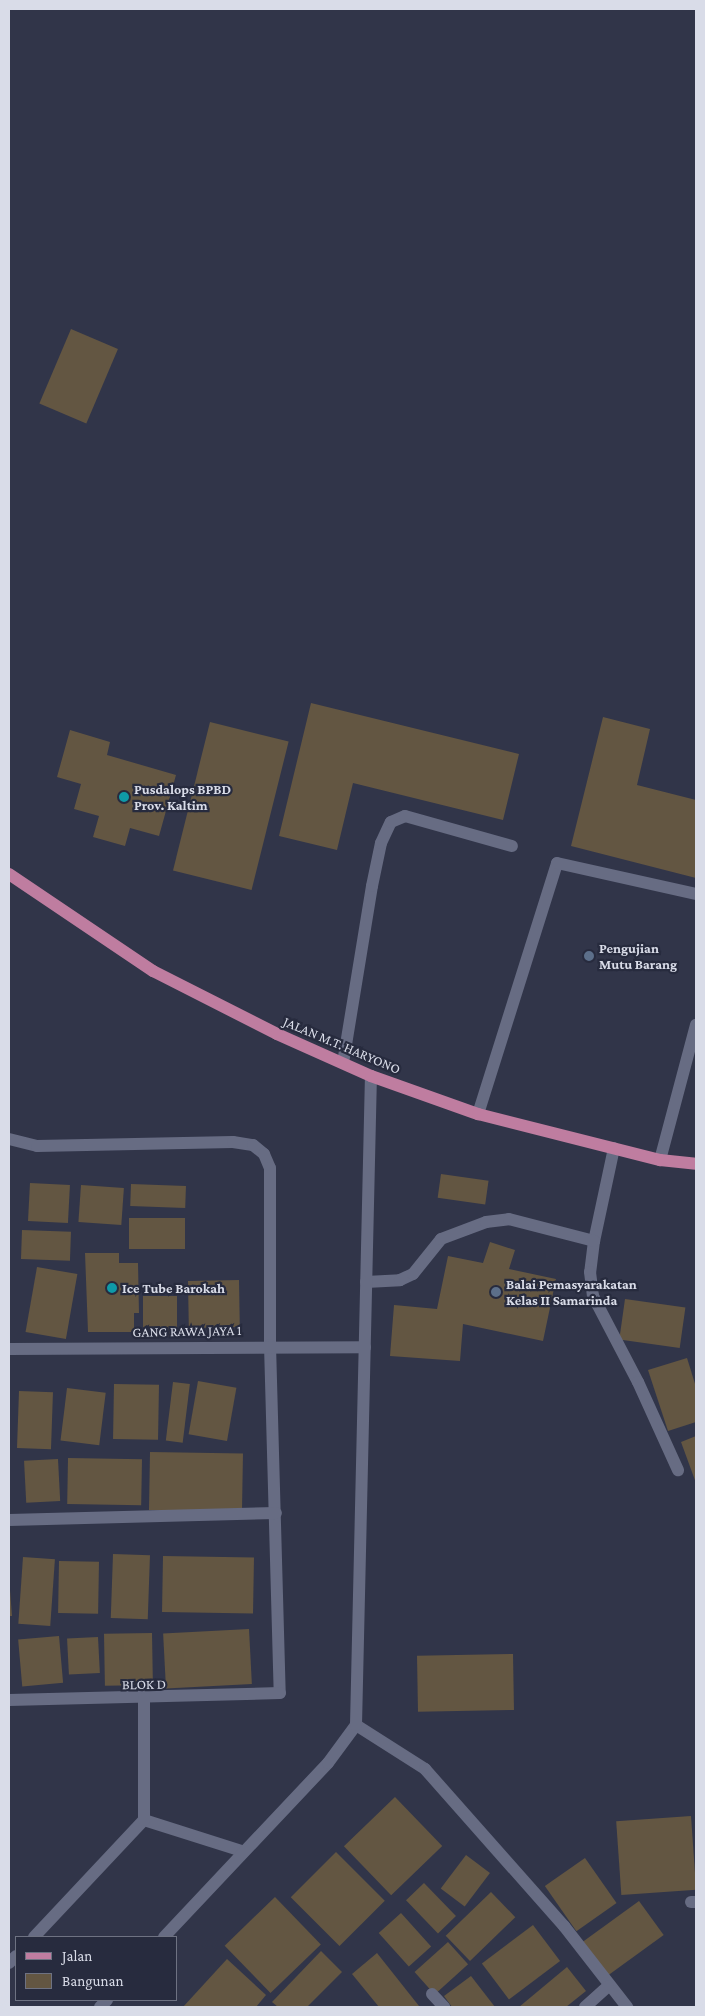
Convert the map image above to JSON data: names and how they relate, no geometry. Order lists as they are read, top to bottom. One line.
{"streets":{"main road":["JALAN M.T. HARYONO"],"street":["GANG RAWA JAYA 1","BLOK D"]},"places":["Pusdalops BPBD Prov. Kaltim","Pengujian Mutu Barang","Ice Tube Barokah","Balai Pemasyarakatan Kelas II Samarinda"],"legend":["Jalan","Bangunan"]}
